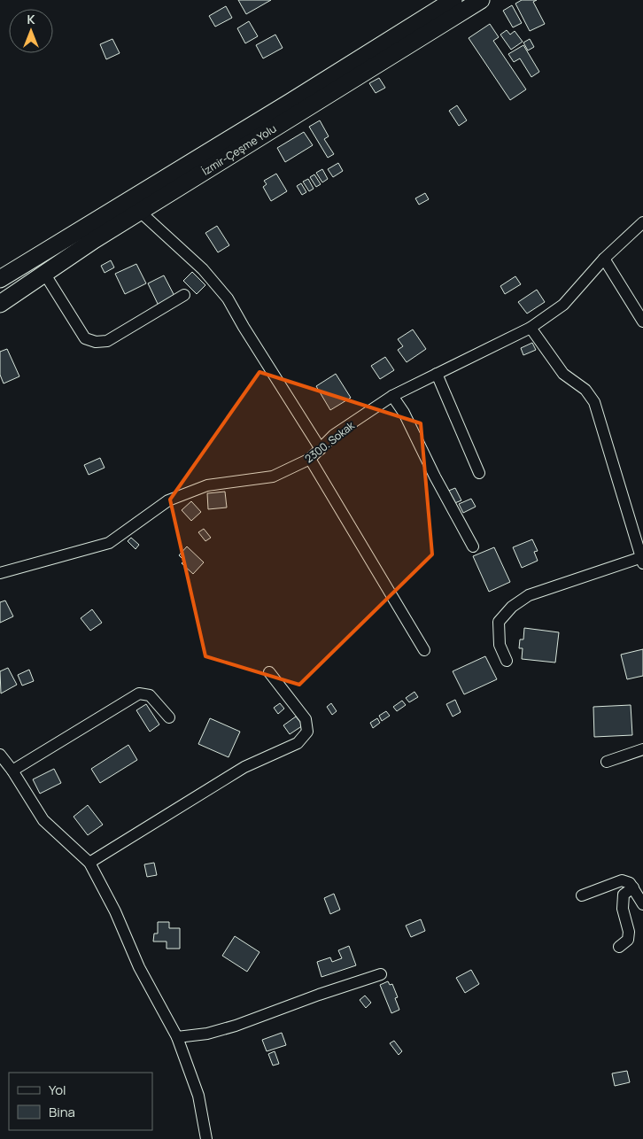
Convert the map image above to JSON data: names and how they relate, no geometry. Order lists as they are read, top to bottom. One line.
{"streets":{"highway":["İzmir-Çeşme Yolu"],"street":["2300. Sokak"]},"legend":["Yol","Bina"],"north":"top"}
